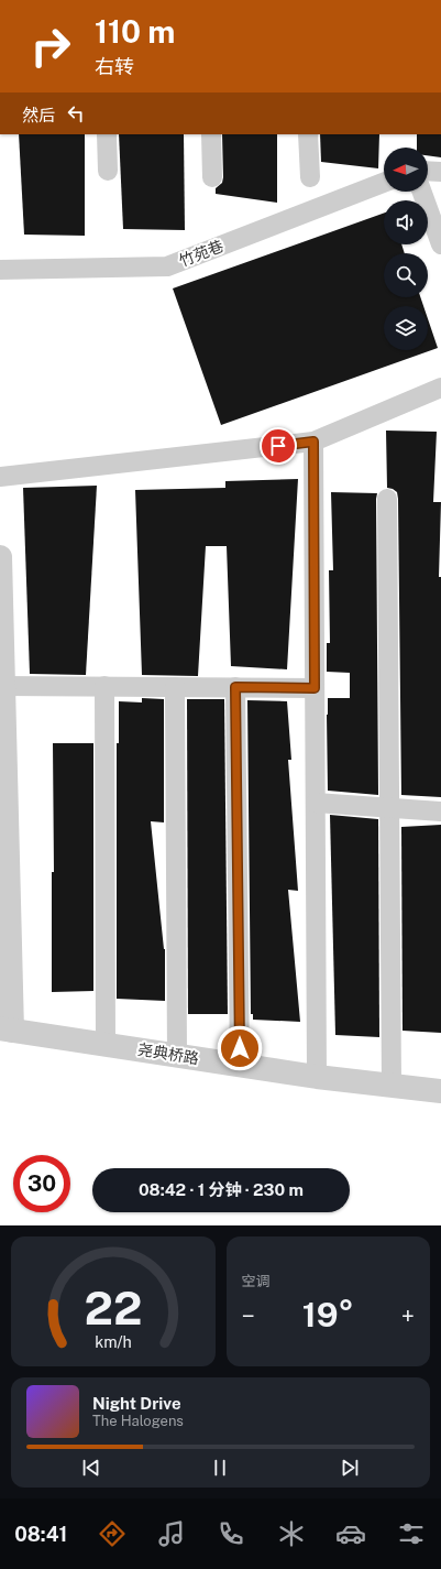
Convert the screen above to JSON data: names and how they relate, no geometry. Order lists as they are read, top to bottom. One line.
{"streets":{"street":["竹苑巷","尧典桥路"]},"north":"left","page":{"turn":["110 m","右转"],"then":"然后","limit":"30","trip":"08:42 · 1 分钟 · 230 m","tile":"空调","heat":["−","19°","+"],"song":["Night Drive","The Halogens"],"tabs":"08:41","gauge":["22","km/h"]}}
